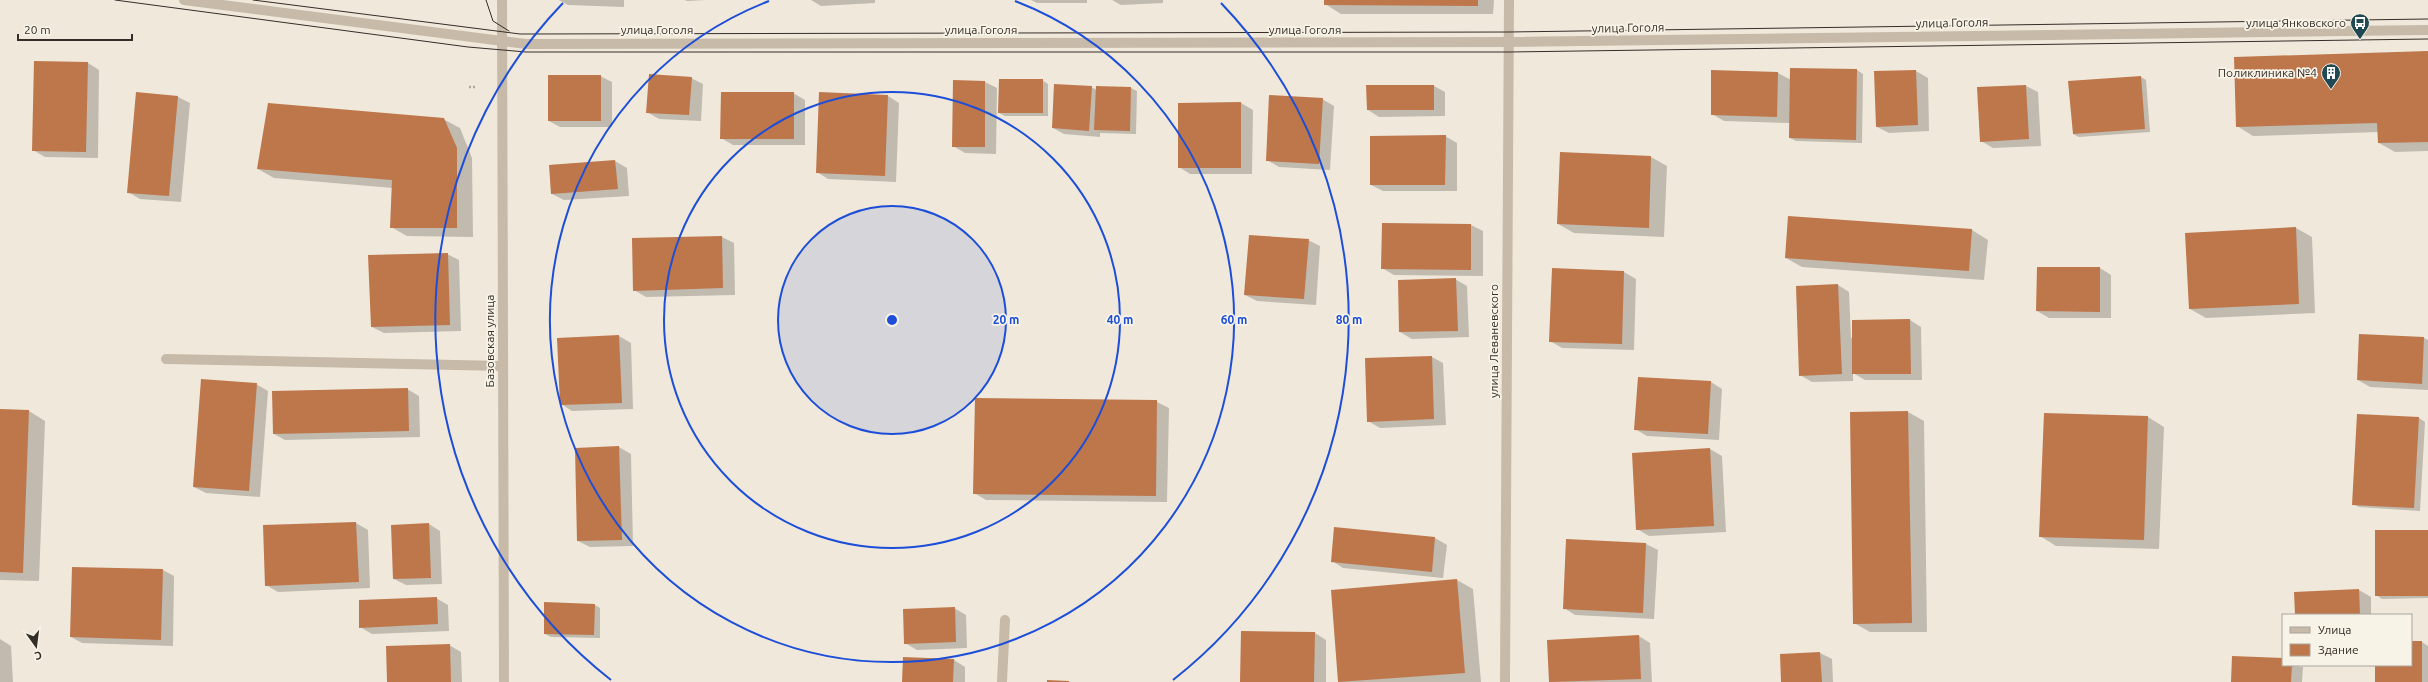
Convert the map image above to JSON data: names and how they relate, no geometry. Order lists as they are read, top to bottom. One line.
{"streets":{"street":["улица Гоголя","Базовская улица","улица Леваневского"]},"crossings":[["улица Гоголя","Базовская улица"],["улица Гоголя","улица Леваневского"]],"places":{"bus stop":["улица Янковского"],"building":["Поликлиника №4"]},"legend":["Улица","Здание"],"scale_bar":"20 m","north":"bottom","rings":["20 m","40 m","60 m","80 m"]}
